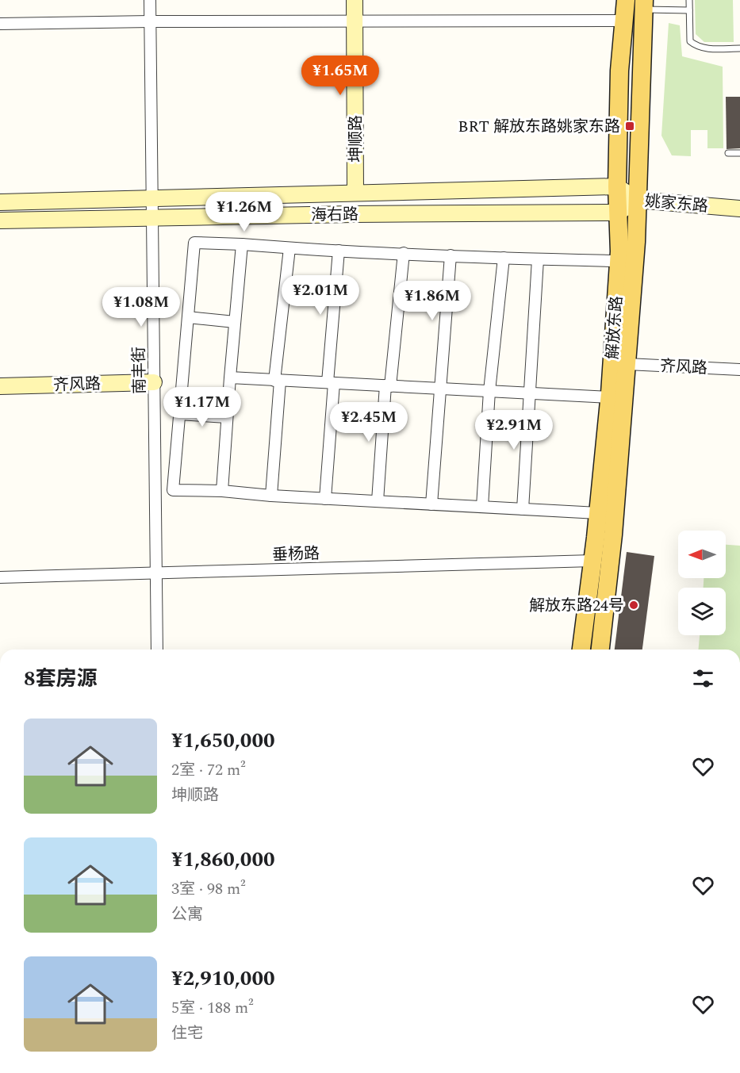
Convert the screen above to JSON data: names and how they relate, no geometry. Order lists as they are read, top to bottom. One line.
{"streets":{"main road":["坤顺路","姚家东路","海右路","解放东路","齐风路"],"street":["南丰街","垂杨路"]},"crossings":[["坤顺路","海右路"],["姚家东路","海右路"],["姚家东路","解放东路"],["海右路","解放东路"],["海右路","南丰街"],["解放东路","齐风路"],["解放东路","垂杨路"],["齐风路","南丰街"],["南丰街","垂杨路"]],"places":{"transit":["BRT 解放东路姚家东路"],"other":["解放东路24号"]},"north":"left","page":{"price":["¥1.65M","¥1.26M","¥2.01M","¥1.86M","¥1.08M","¥1.17M","¥2.45M","¥2.91M"],"heading":"8套房源","list":[{"name":"¥1,650,000","note":"2室 · 72 m² · 坤顺路"},{"name":"¥1,860,000","note":"3室 · 98 m² · 公寓"},{"name":"¥2,910,000","note":"5室 · 188 m² · 住宅"}]}}
